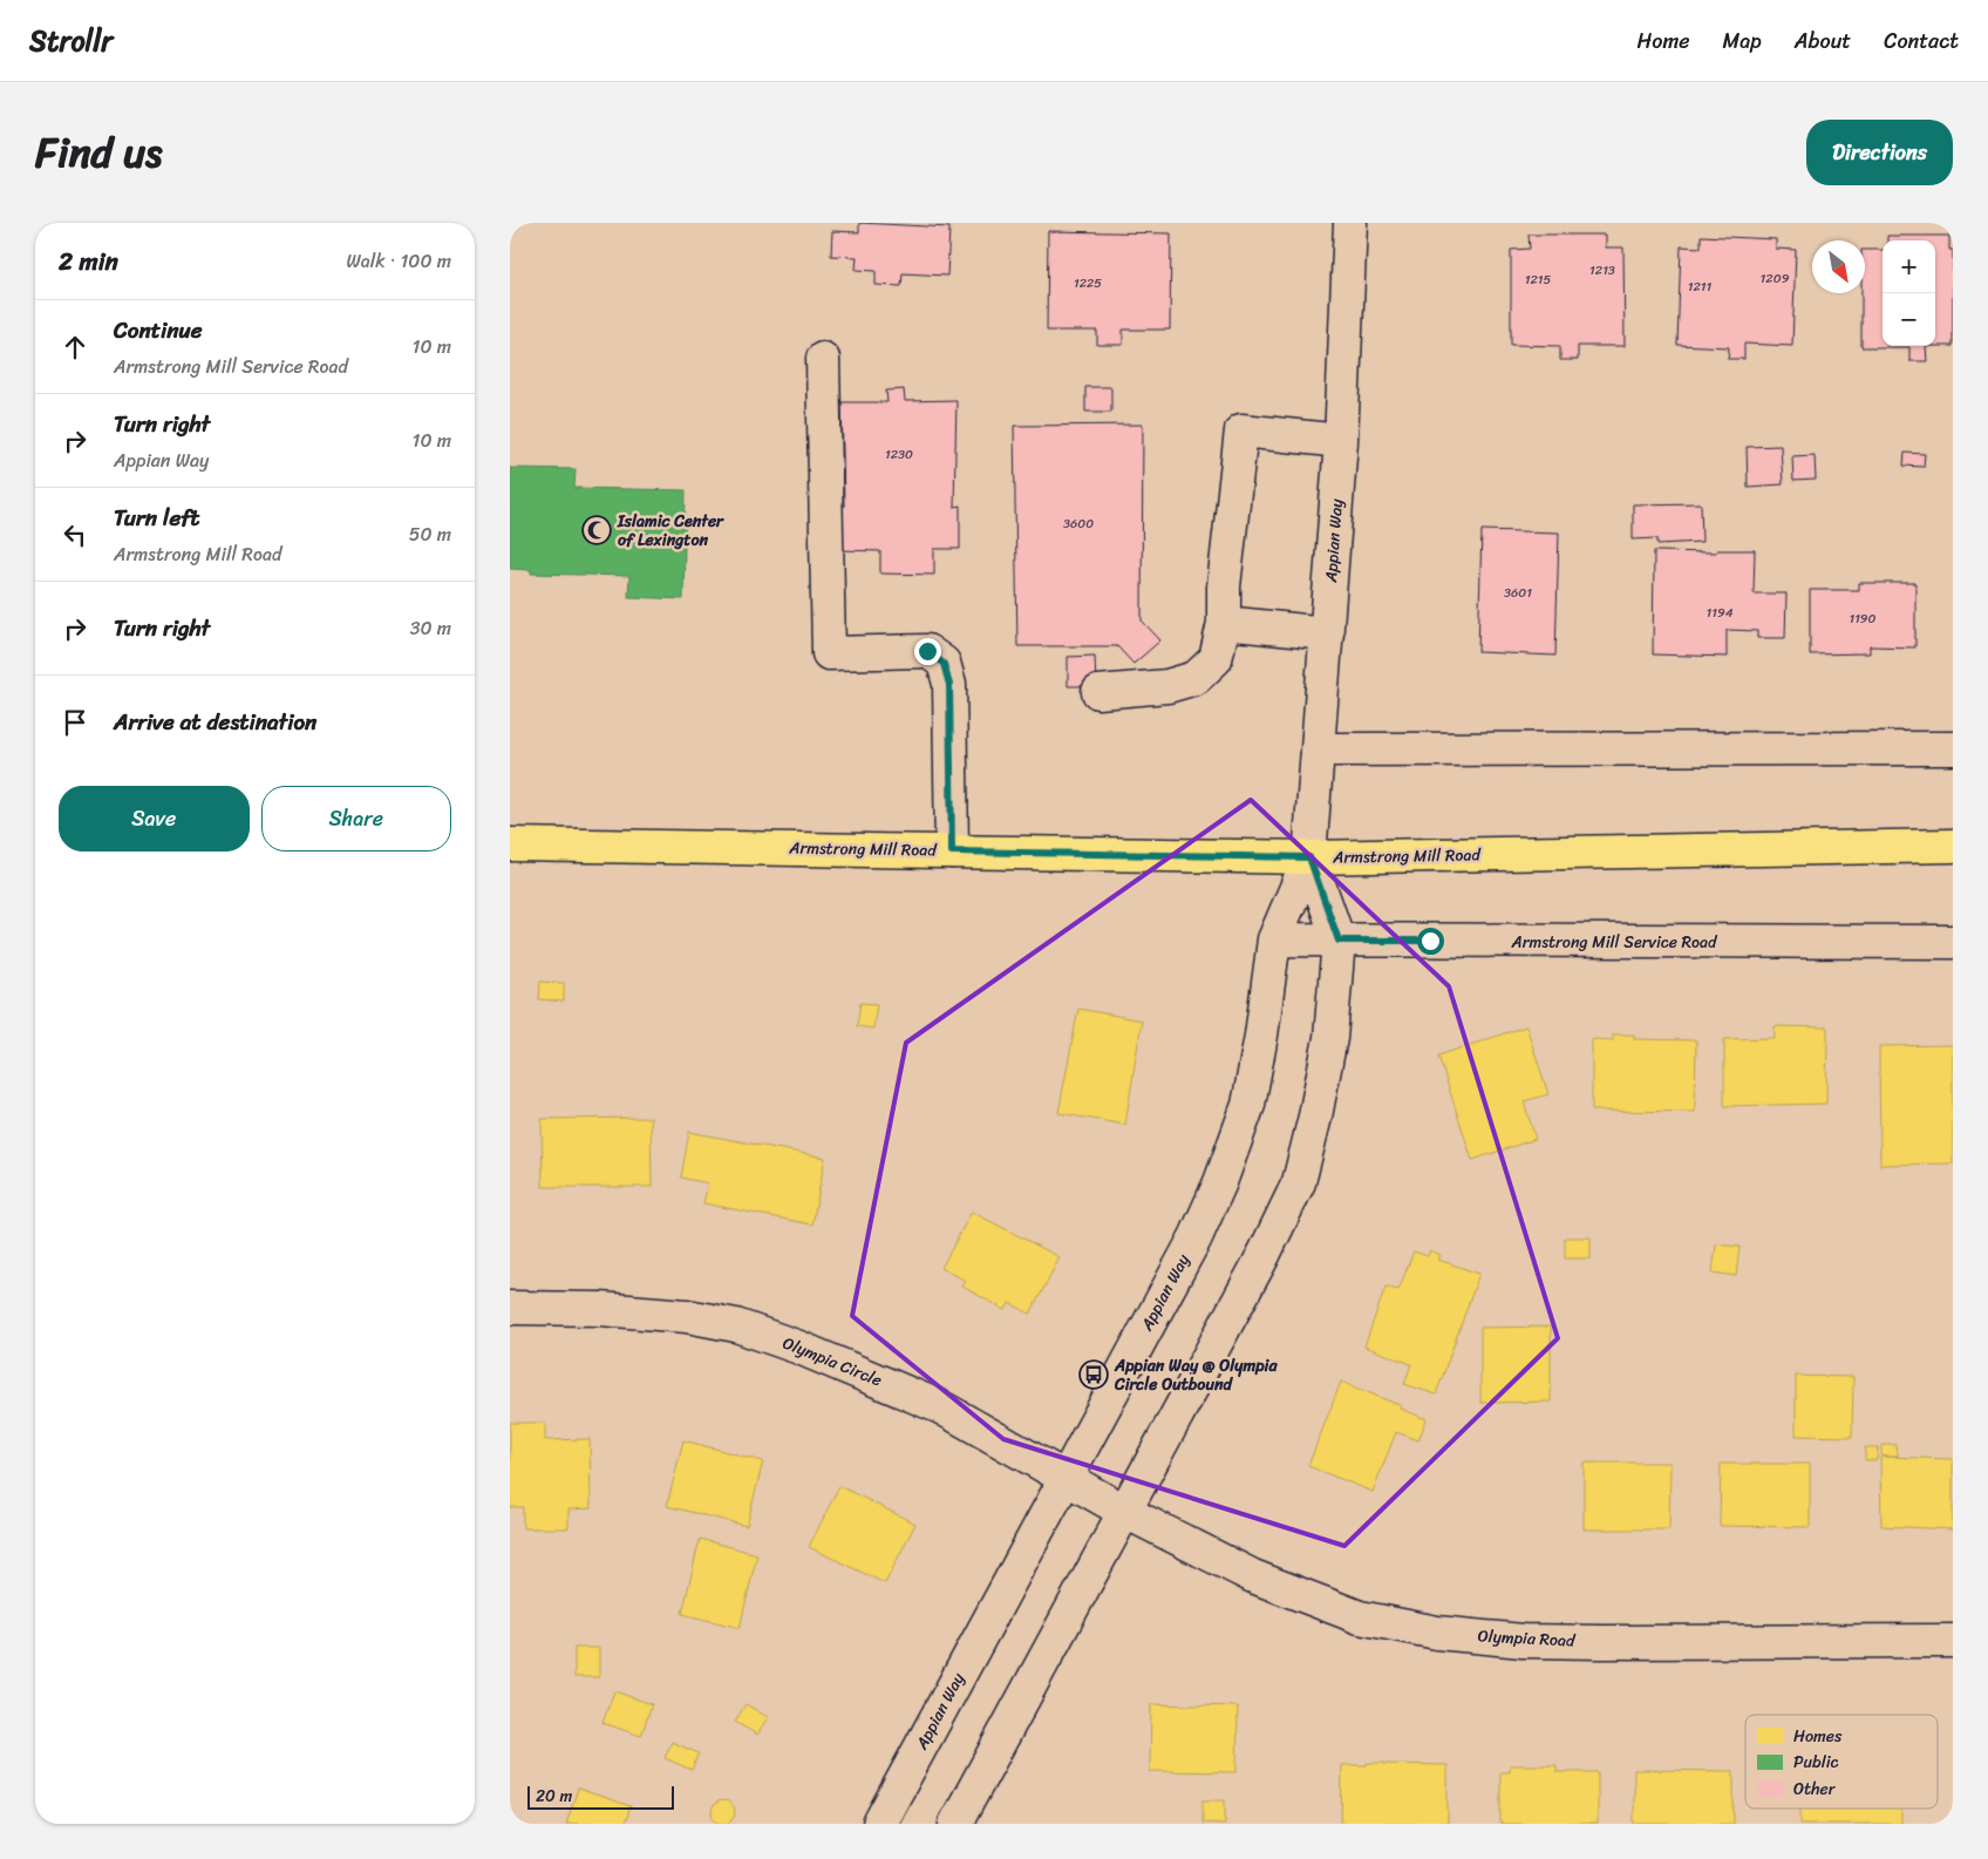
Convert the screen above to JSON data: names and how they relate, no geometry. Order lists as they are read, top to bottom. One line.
{"streets":{"main road":["Armstrong Mill Road"],"street":["Appian Way","Armstrong Mill Service Road","Olympia Circle","Olympia Road"]},"crossings":[["Appian Way","Armstrong Mill Road"],["Appian Way","Armstrong Mill Service Road"],["Appian Way","Olympia Circle"],["Appian Way","Olympia Road"],["Olympia Circle","Olympia Road"]],"places":{"mosque":["Islamic Center of Lexington"],"bus stop":["Appian Way @ Olympia Circle Outbound"]},"house_numbers":["1213","1209","1215","1225","1211","1230","3600","3601","1194","1190"],"legend":["Homes","Public","Other"],"scale_bar":"20 m","north":"bottom right","page":{"header":"Strollr","nav":["Home","Map","About","Contact"],"title":"Find us","buttons":["Directions",["Save","Share"]],"heading":["2 min","Walk · 100 m"],"map_buttons":["+","−"],"list":[["Continue","Armstrong Mill Service Road","10 m"],["Turn right","Appian Way","10 m"],["Turn left","Armstrong Mill Road","50 m"],["Turn right","30 m"],"Arrive at destination"],"scale":"20 m"}}
